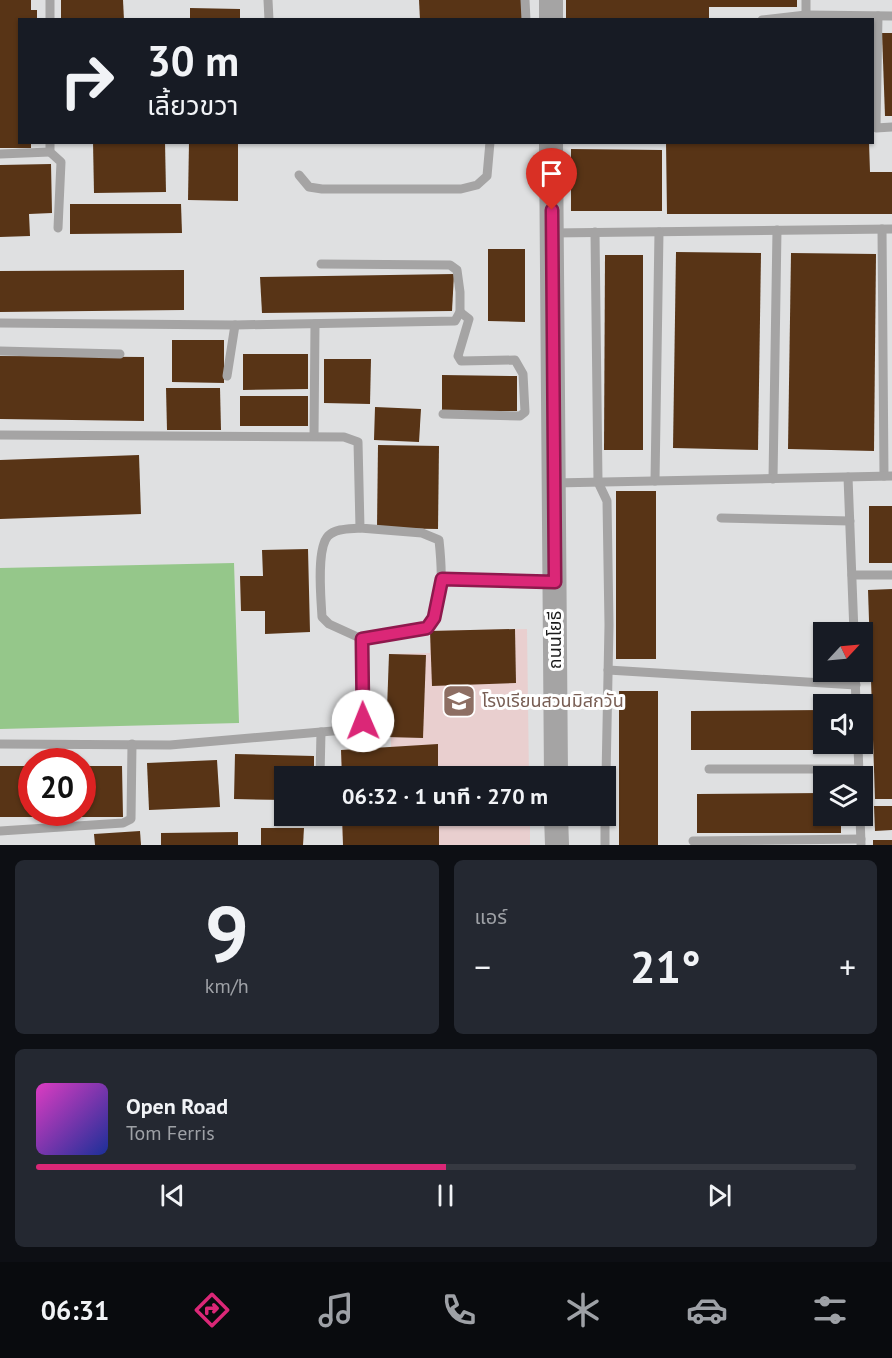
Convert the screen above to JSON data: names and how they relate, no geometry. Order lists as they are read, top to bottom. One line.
{"streets":{"street":["ถนนโยธี"]},"places":{"school or university":["โรงเรียนสวนมิสกวัน"]},"north":"top right","page":{"turn":["30 m","เลี้ยวขวา"],"limit":"20","trip":"06:32 · 1 นาที · 270 m","tile":[["9","km/h"],"แอร์"],"heat":["−","21°","+"],"song":["Open Road","Tom Ferris"],"tabs":"06:31"}}
